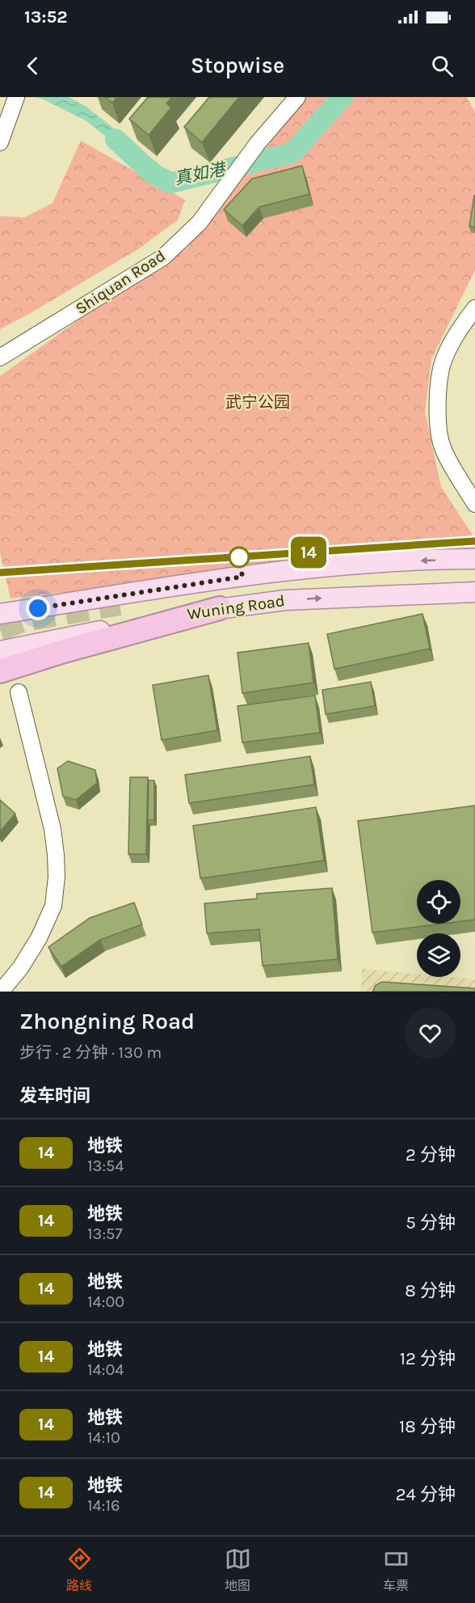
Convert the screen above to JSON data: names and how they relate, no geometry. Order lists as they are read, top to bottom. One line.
{"streets":{"main road":["Wuning Road"],"street":["Shiquan Road"]},"water":["真如港"],"parks":["武宁公园"],"lines":["metro line 14"],"page":{"status":"13:52","header":"Stopwise","on_map":"14","heading":[["Zhongning Road","步行 · 2 分钟 · 130 m"],"发车时间"],"list":[{"mark":"14","name":"地铁","note":"13:54","value":"2 分钟"},{"mark":"14","name":"地铁","note":"13:57","value":"5 分钟"},{"mark":"14","name":"地铁","note":"14:00","value":"8 分钟"},{"mark":"14","name":"地铁","note":"14:04","value":"12 分钟"},{"mark":"14","name":"地铁","note":"14:10","value":"18 分钟"},{"mark":"14","name":"地铁","note":"14:16","value":"24 分钟"}],"tabs":["路线","地图","车票"]}}
